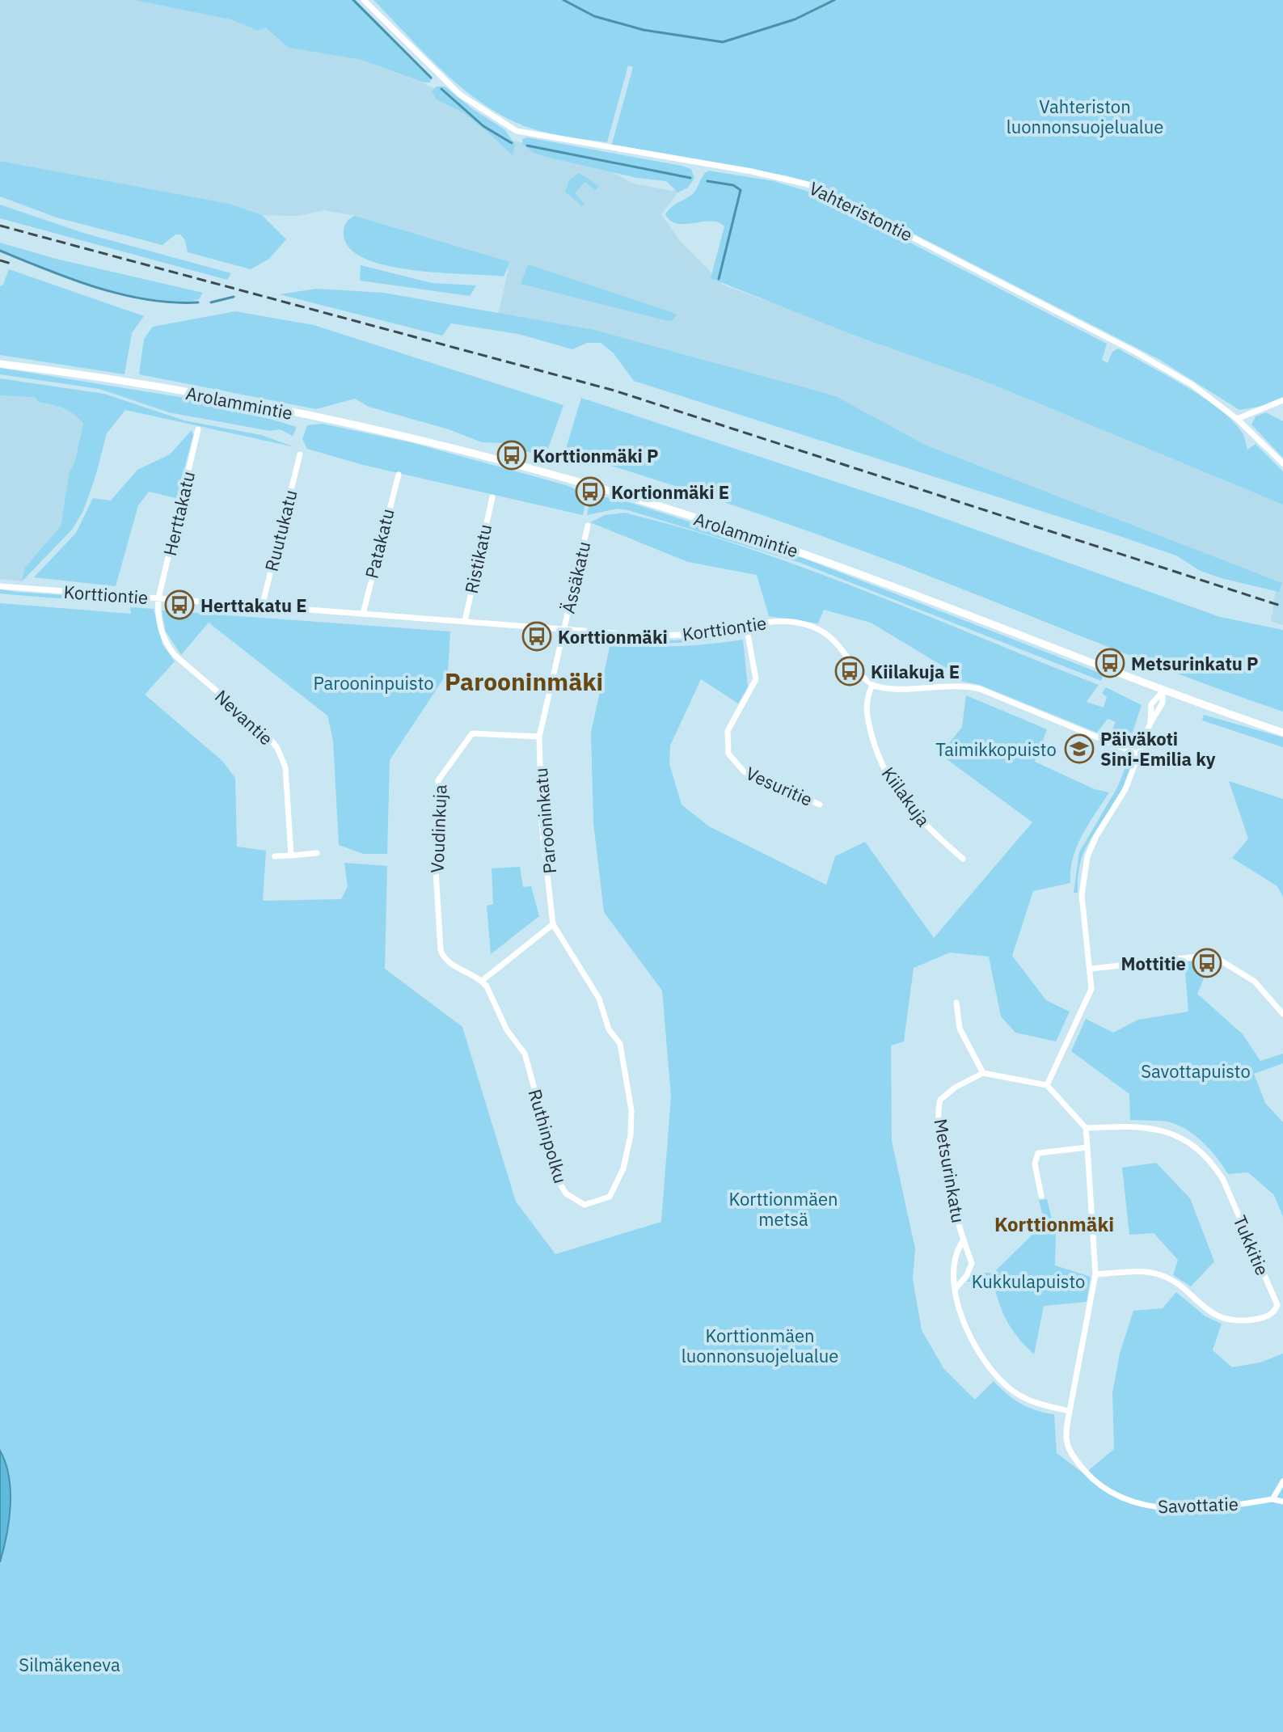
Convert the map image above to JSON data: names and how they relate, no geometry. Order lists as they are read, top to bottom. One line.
{"streets":{"street":["Vahteristontie","Arolammintie","Herttakatu","Ruutukatu","Patakatu","Ristikatu","Ässäkatu","Korttiontie","Nevantie","Vesuritie","Kiilakuja","Parooninkatu","Voudinkuja","Ruthinpolku","Metsurinkatu","Tukkitie","Savottatie"]},"crossings":[["Herttakatu","Korttiontie"],["Herttakatu","Nevantie"],["Ruutukatu","Korttiontie"],["Patakatu","Korttiontie"],["Ristikatu","Korttiontie"],["Ässäkatu","Korttiontie"],["Ässäkatu","Parooninkatu"],["Korttiontie","Nevantie"],["Korttiontie","Vesuritie"],["Korttiontie","Kiilakuja"],["Korttiontie","Parooninkatu"],["Parooninkatu","Voudinkuja"],["Parooninkatu","Ruthinpolku"],["Voudinkuja","Ruthinpolku"],["Metsurinkatu","Savottatie"]],"districts":["Parooninmäki","Korttionmäki"],"parks":["Vahteriston luonnonsuojelualue","Parooninpuisto","Taimikkopuisto","Savottapuisto","Korttionmäen metsä","Kukkulapuisto","Korttionmäen luonnonsuojelualue","Silmäkeneva"],"places":{"bus stop":["Korttionmäki P","Kortionmäki E","Herttakatu E","Korttionmäki","Metsurinkatu P","Kiilakuja E","Mottitie"],"school or university":["Päiväkoti Sini-Emilia ky"]}}
